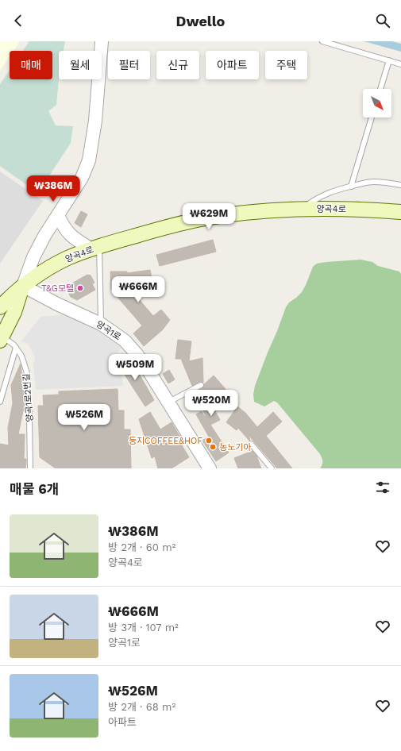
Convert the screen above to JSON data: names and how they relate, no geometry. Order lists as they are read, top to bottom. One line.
{"streets":{"main road":["양곡4로"],"street":["양곡1로"],"lane":["양곡1로2번길"]},"crossings":[["양곡4로","양곡1로"]],"places":["T&G모텔","둥지COFFEE&HOF","농노기아"],"north":"bottom right","page":{"header":"Dwello","chip":["매매","월세","필터","신규","아파트","주택"],"price":["₩386M","₩629M","₩666M","₩509M","₩520M","₩526M"],"heading":"매물 6개","list":[{"name":"₩386M","note":"방 2개 · 60 m² · 양곡4로"},{"name":"₩666M","note":"방 3개 · 107 m² · 양곡1로"},{"name":"₩526M","note":"방 2개 · 68 m² · 아파트"}]}}
